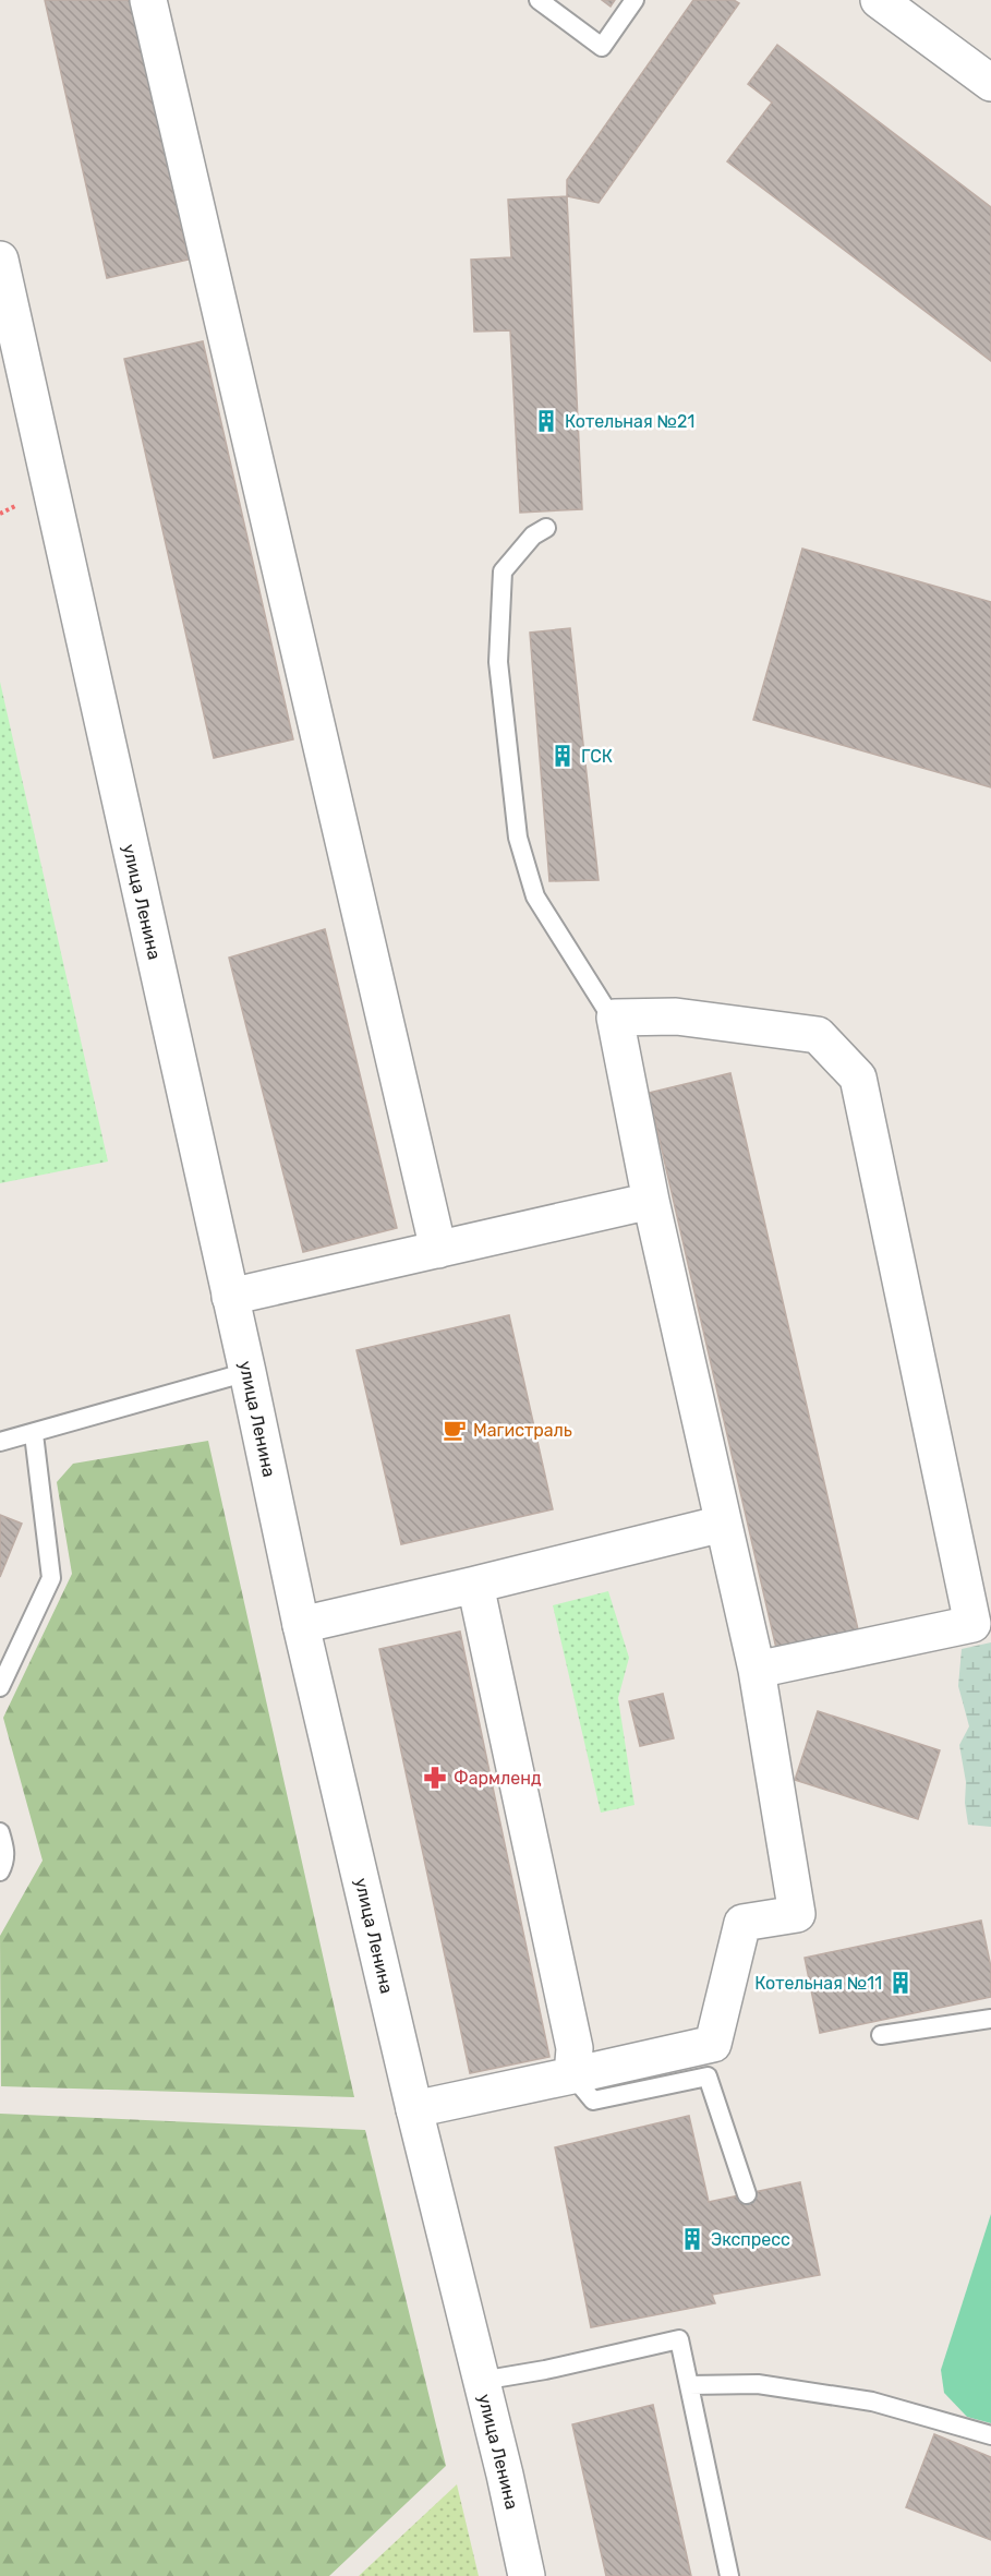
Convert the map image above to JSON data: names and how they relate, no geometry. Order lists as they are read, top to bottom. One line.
{"streets":{"street":["улица Ленина"]},"places":{"building":["Котельная №21","ГСК","Котельная №11","Экспресс"],"cafe":["Магистраль"],"pharmacy":["Фармленд"]}}
